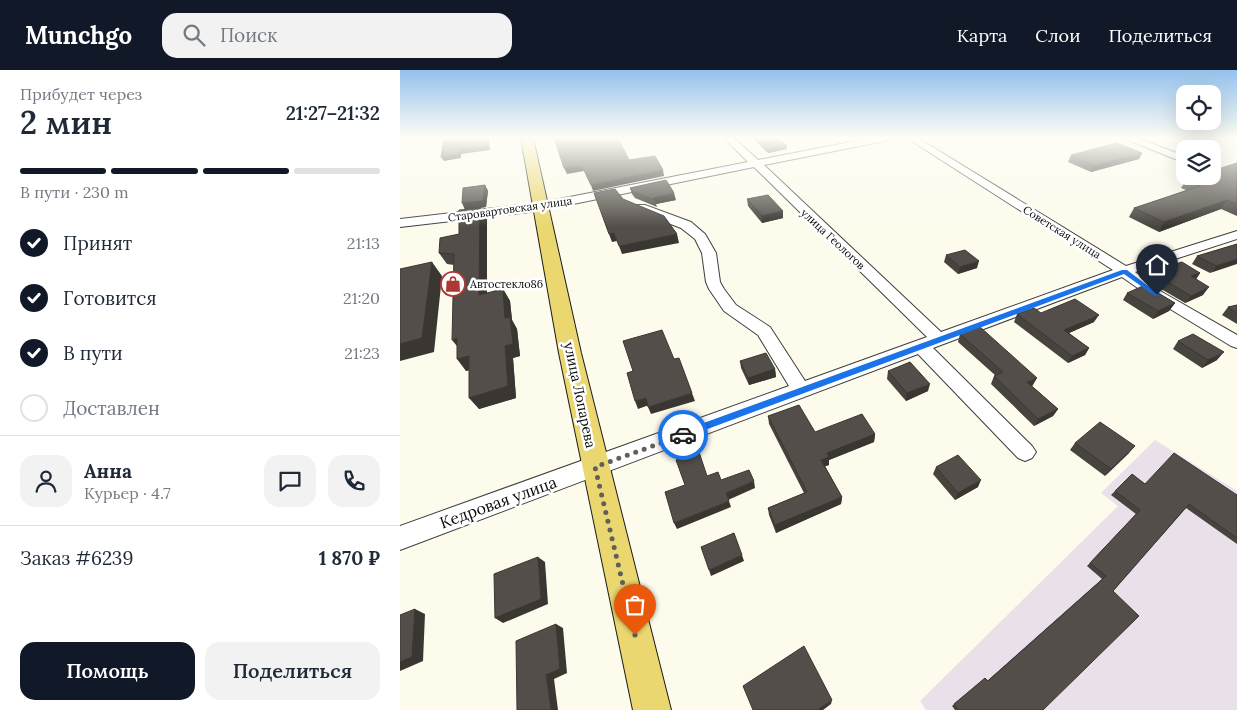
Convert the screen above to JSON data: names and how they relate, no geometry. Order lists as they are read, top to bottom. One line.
{"streets":{"main road":["улица Лопарева"],"street":["Старовартовская улица","Советская улица","улица Геологов","Кедровая улица"]},"crossings":[["Старовартовская улица","улица Лопарева"],["Советская улица","Кедровая улица"],["улица Геологов","Кедровая улица"],["улица Лопарева","Кедровая улица"]],"places":{"shop":["Автостекло86"]},"page":{"header":"Munchgo","search":"Поиск","nav":["Карта","Слои","Поделиться"],"heading":["2 мин","Прибудет через","21:27–21:32"],"panel":["Анна","Курьер · 4.7","Заказ #6239","1 870 ₽"],"bar":"В пути · 230 m","list":[["Принят","21:13"],["Готовится","21:20"],["В пути","21:23"],"Доставлен"],"buttons":["Помощь","Поделиться"]}}
